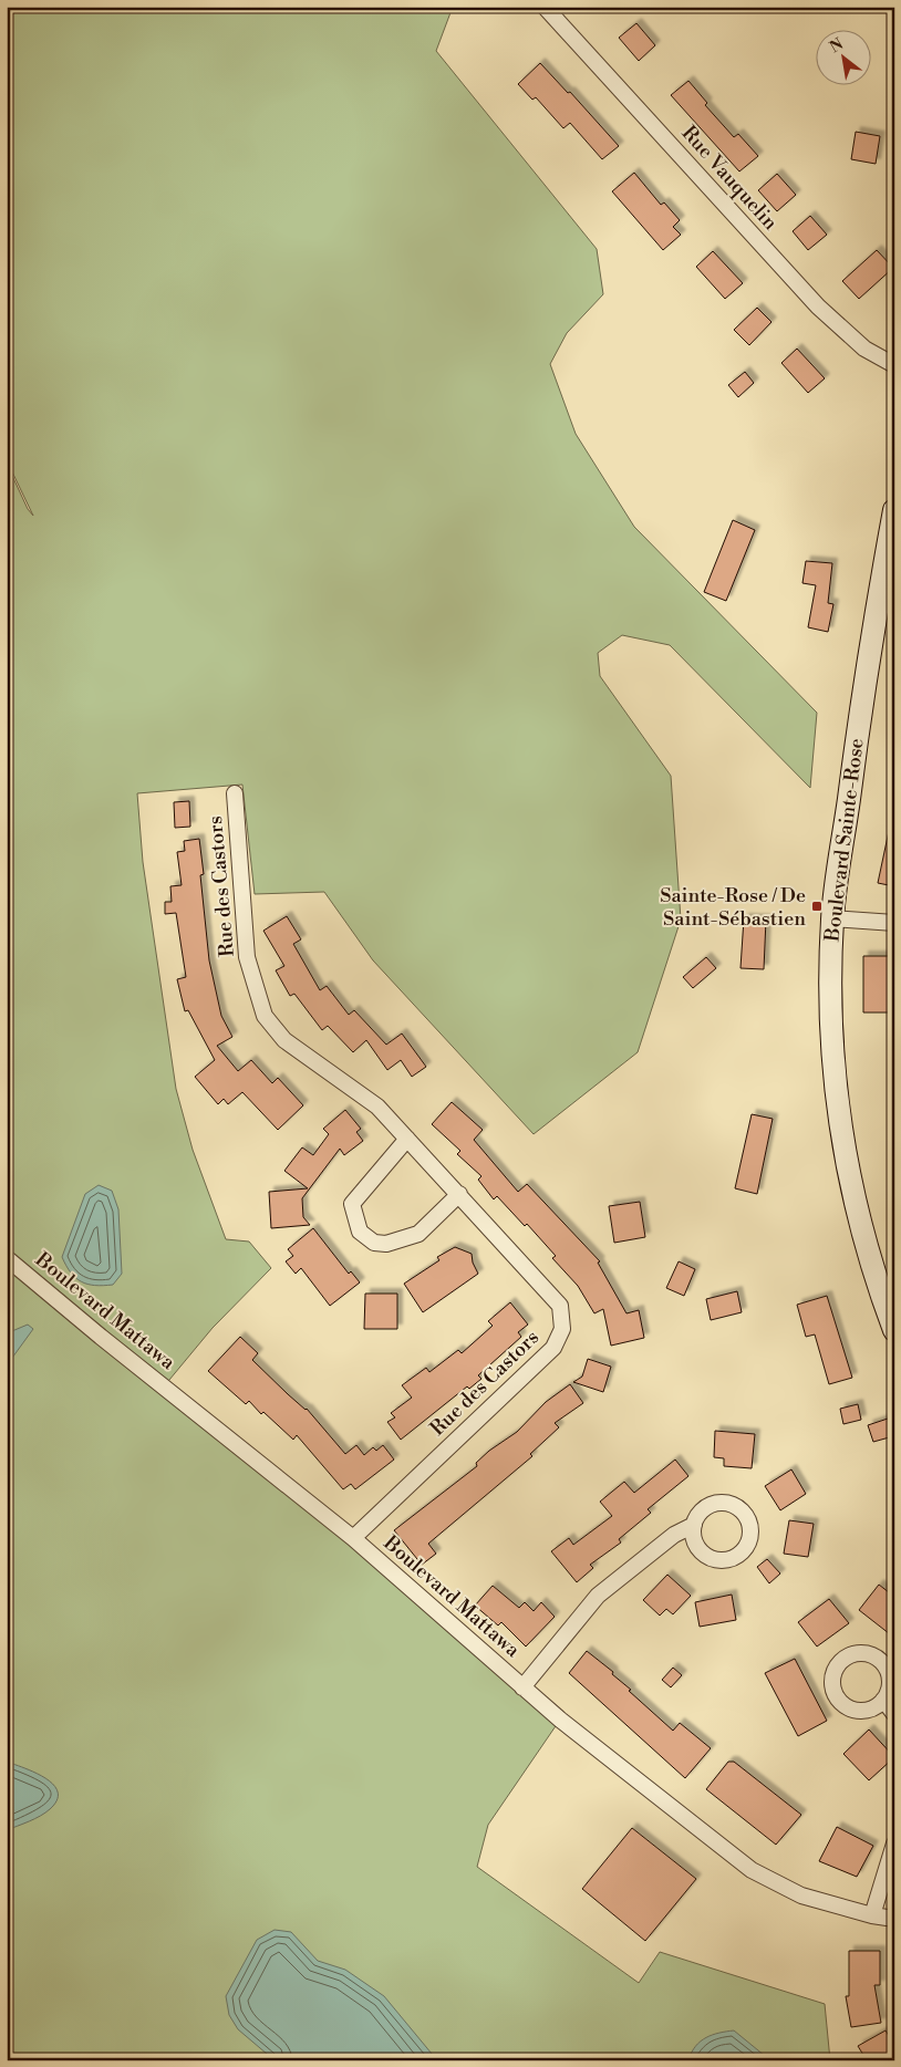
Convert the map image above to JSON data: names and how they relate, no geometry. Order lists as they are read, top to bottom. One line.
{"streets":{"street":["Rue Vauquelin","Boulevard Sainte-Rose","Rue des Castors","Boulevard Mattawa"]},"crossings":[["Rue des Castors","Boulevard Mattawa"]],"places":{"transit":["Sainte-Rose / De Saint-Sébastien"]},"north":"top left"}
